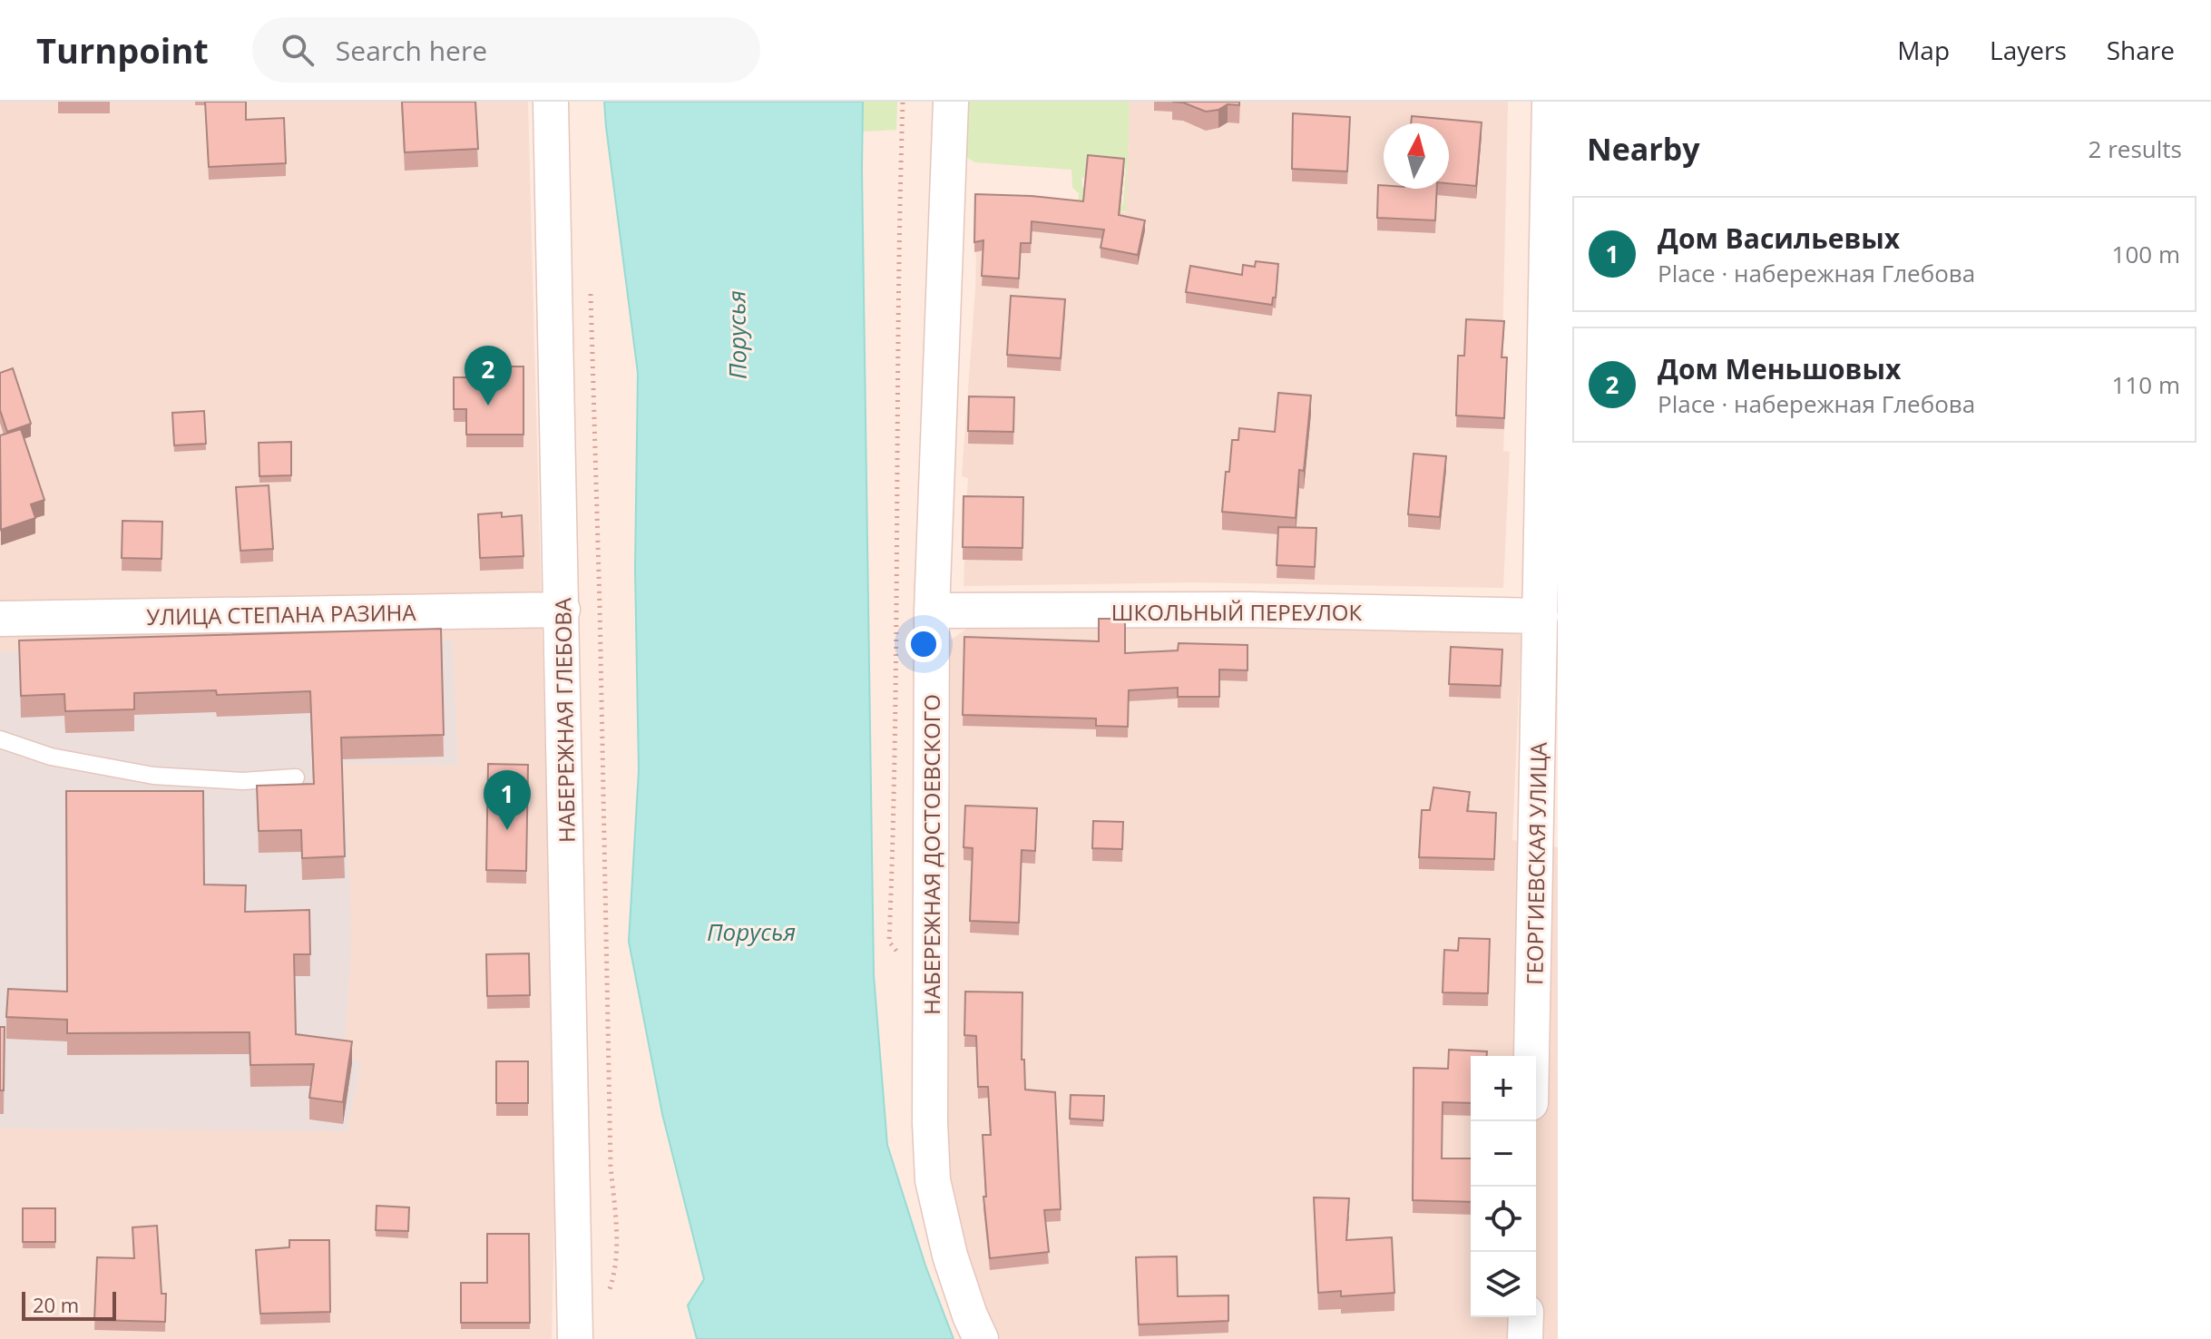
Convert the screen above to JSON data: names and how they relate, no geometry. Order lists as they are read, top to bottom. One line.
{"streets":{"street":["ШКОЛЬНЫЙ ПЕРЕУЛОК","УЛИЦА СТЕПАНА РАЗИНА","НАБЕРЕЖНАЯ ГЛЕБОВА","НАБЕРЕЖНАЯ ДОСТОЕВСКОГО","ГЕОРГИЕВСКАЯ УЛИЦА"]},"crossings":[["ШКОЛЬНЫЙ ПЕРЕУЛОК","НАБЕРЕЖНАЯ ДОСТОЕВСКОГО"],["ШКОЛЬНЫЙ ПЕРЕУЛОК","ГЕОРГИЕВСКАЯ УЛИЦА"],["УЛИЦА СТЕПАНА РАЗИНА","НАБЕРЕЖНАЯ ГЛЕБОВА"]],"water":["Порусья"],"scale_bar":"20 m","north":"top","page":{"header":"Turnpoint","search":"Search here","nav":["Map","Layers","Share"],"heading":["Nearby","2 results"],"list":[{"mark":"1","name":"Дом Васильевых","note":"Place · набережная Глебова","value":"100 m"},{"mark":"2","name":"Дом Меньшовых","note":"Place · набережная Глебова","value":"110 m"}],"pins":["2","1"],"map_buttons":["+","−"],"scale":"20 m"}}
